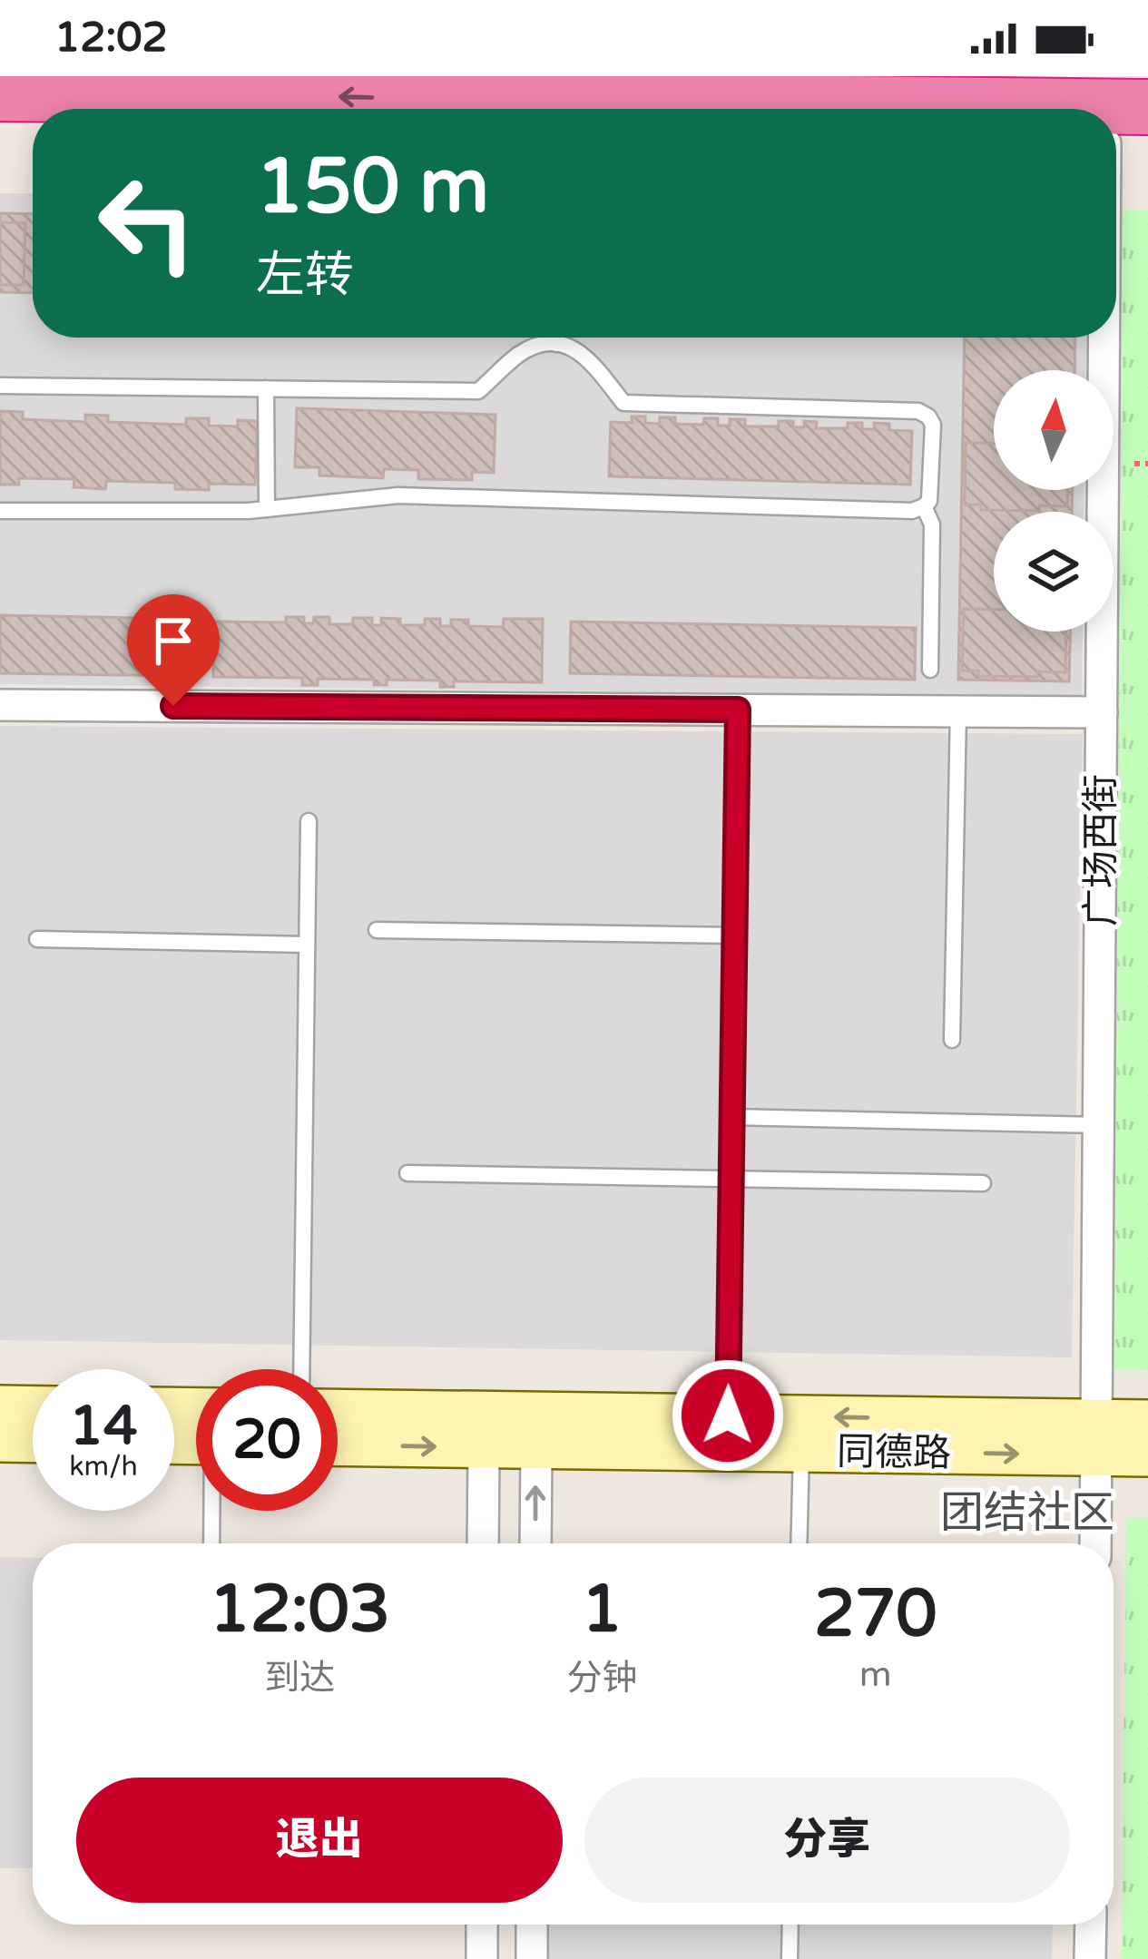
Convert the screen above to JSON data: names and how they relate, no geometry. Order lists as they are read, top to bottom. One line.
{"streets":{"main road":["同德路"],"street":["广场西街"]},"crossings":[["广场西街","同德路"]],"districts":["团结社区"],"north":"top","page":{"status":"12:02","turn":["150 m","左转"],"speed":"14 km/h","limit":"20","eta":["12:03","到达","1","分钟","270","m"],"buttons":["退出","分享"]}}
